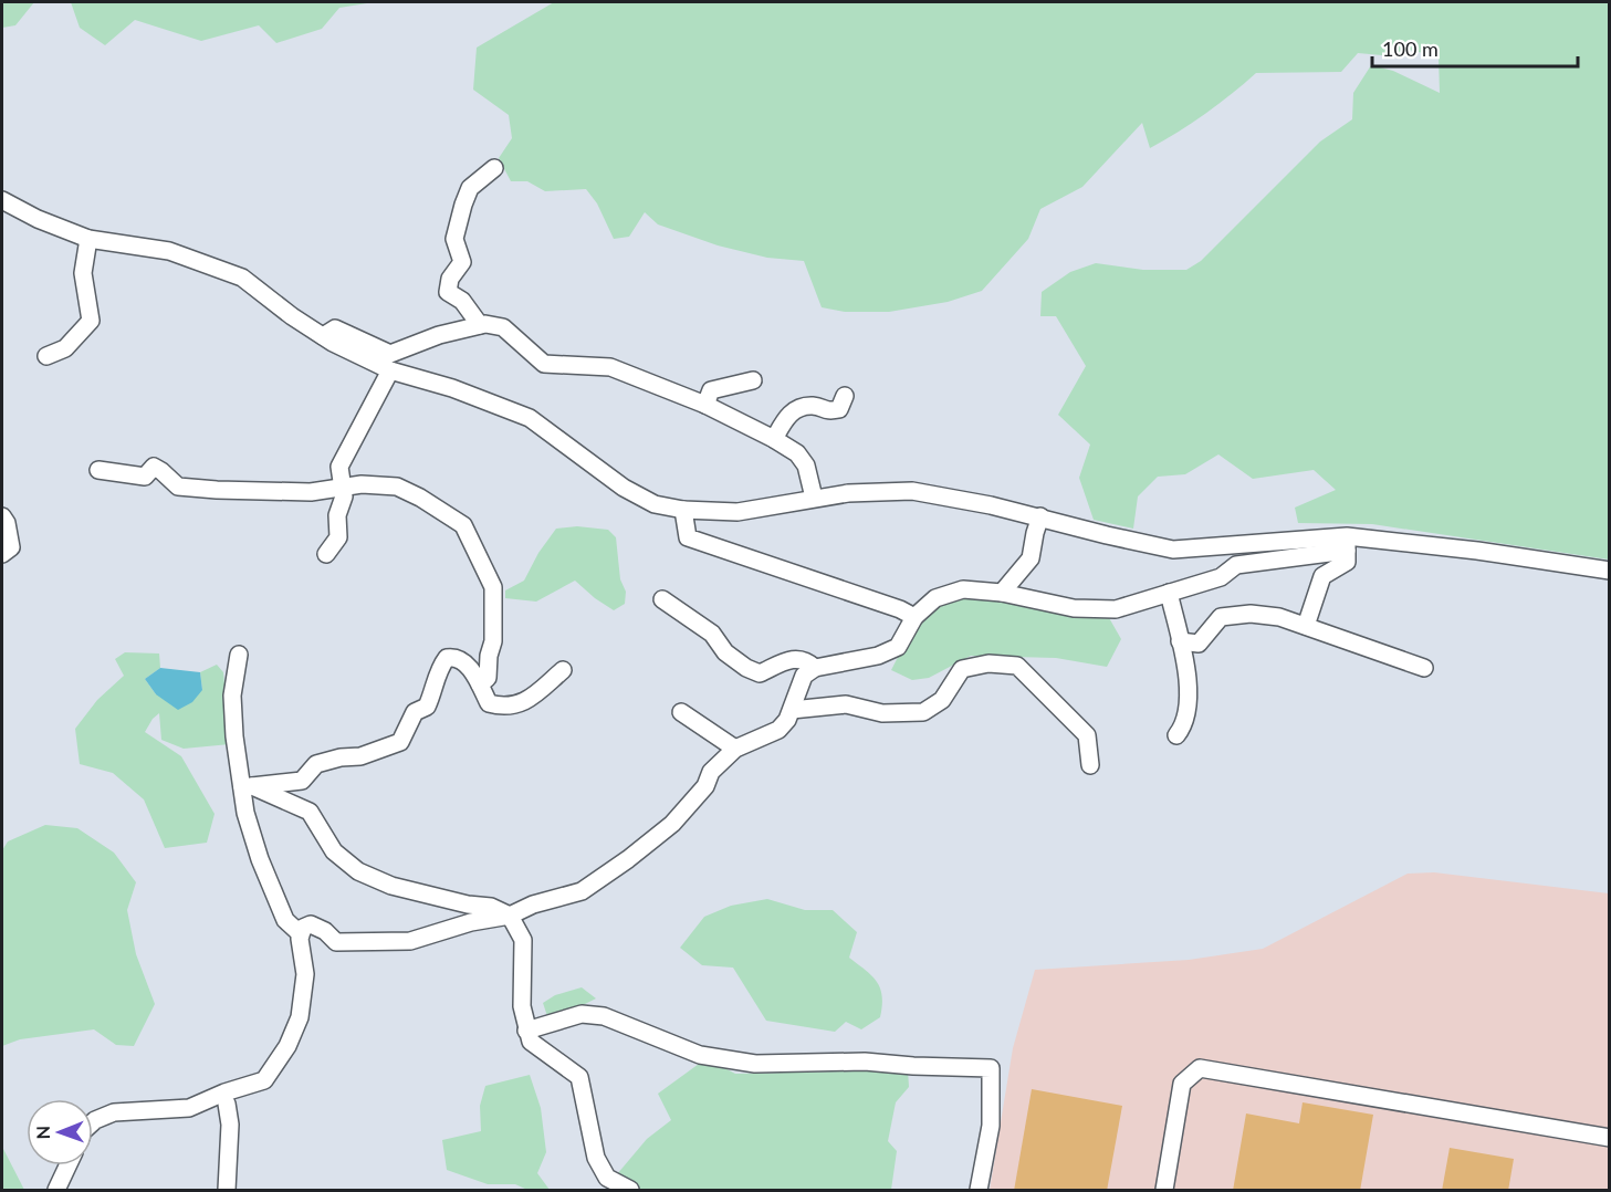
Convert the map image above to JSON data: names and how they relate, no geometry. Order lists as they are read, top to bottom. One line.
{"scale_bar":"100 m","north":"left"}
